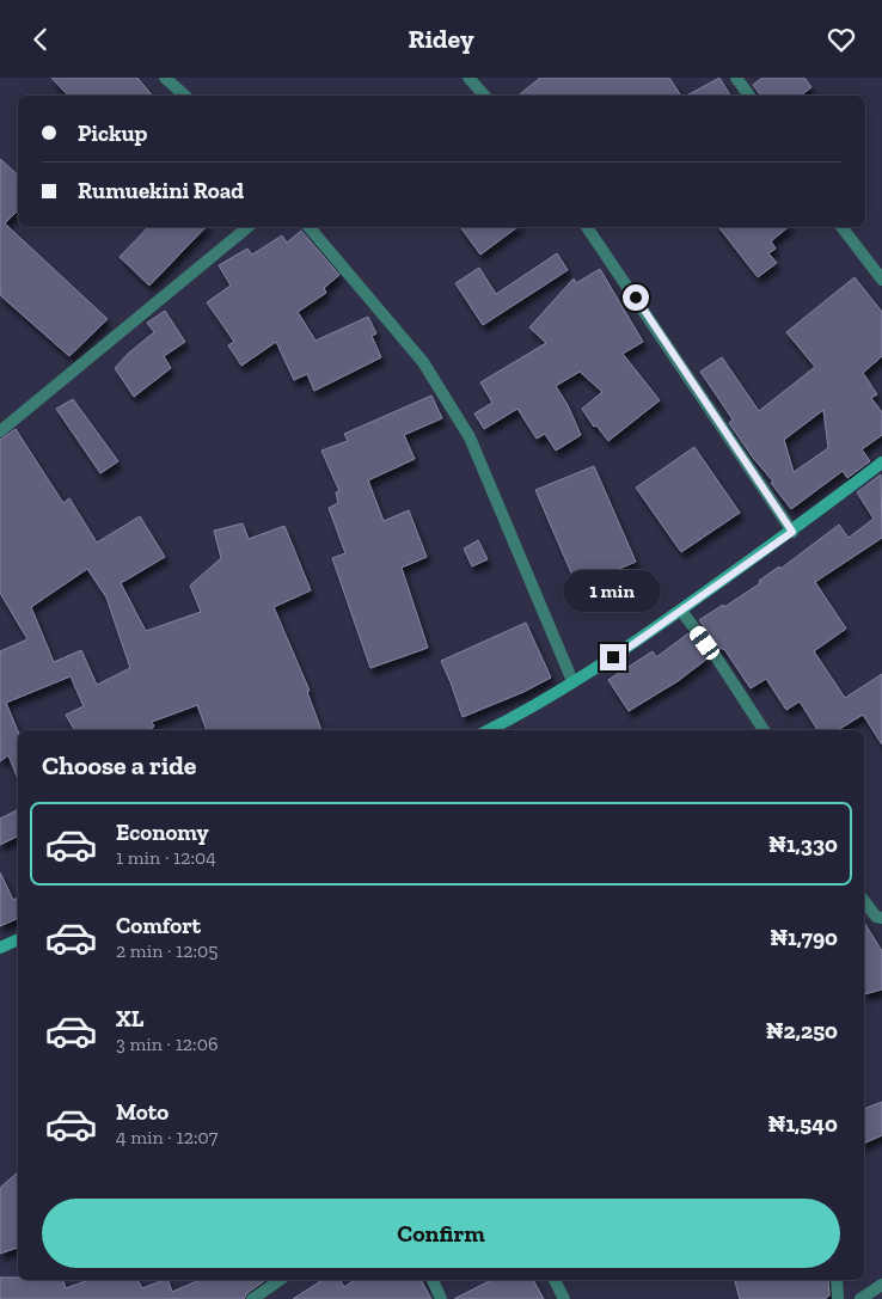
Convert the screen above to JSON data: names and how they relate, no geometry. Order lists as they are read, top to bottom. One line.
{"page":{"header":"Ridey","banner":["Pickup","Rumuekini Road"],"bubble":"1 min","heading":"Choose a ride","list":[{"name":"Economy","note":"1 min · 12:04","value":"₦1,330"},{"name":"Comfort","note":"2 min · 12:05","value":"₦1,790"},{"name":"XL","note":"3 min · 12:06","value":"₦2,250"},{"name":"Moto","note":"4 min · 12:07","value":"₦1,540"}],"buttons":"Confirm"}}
